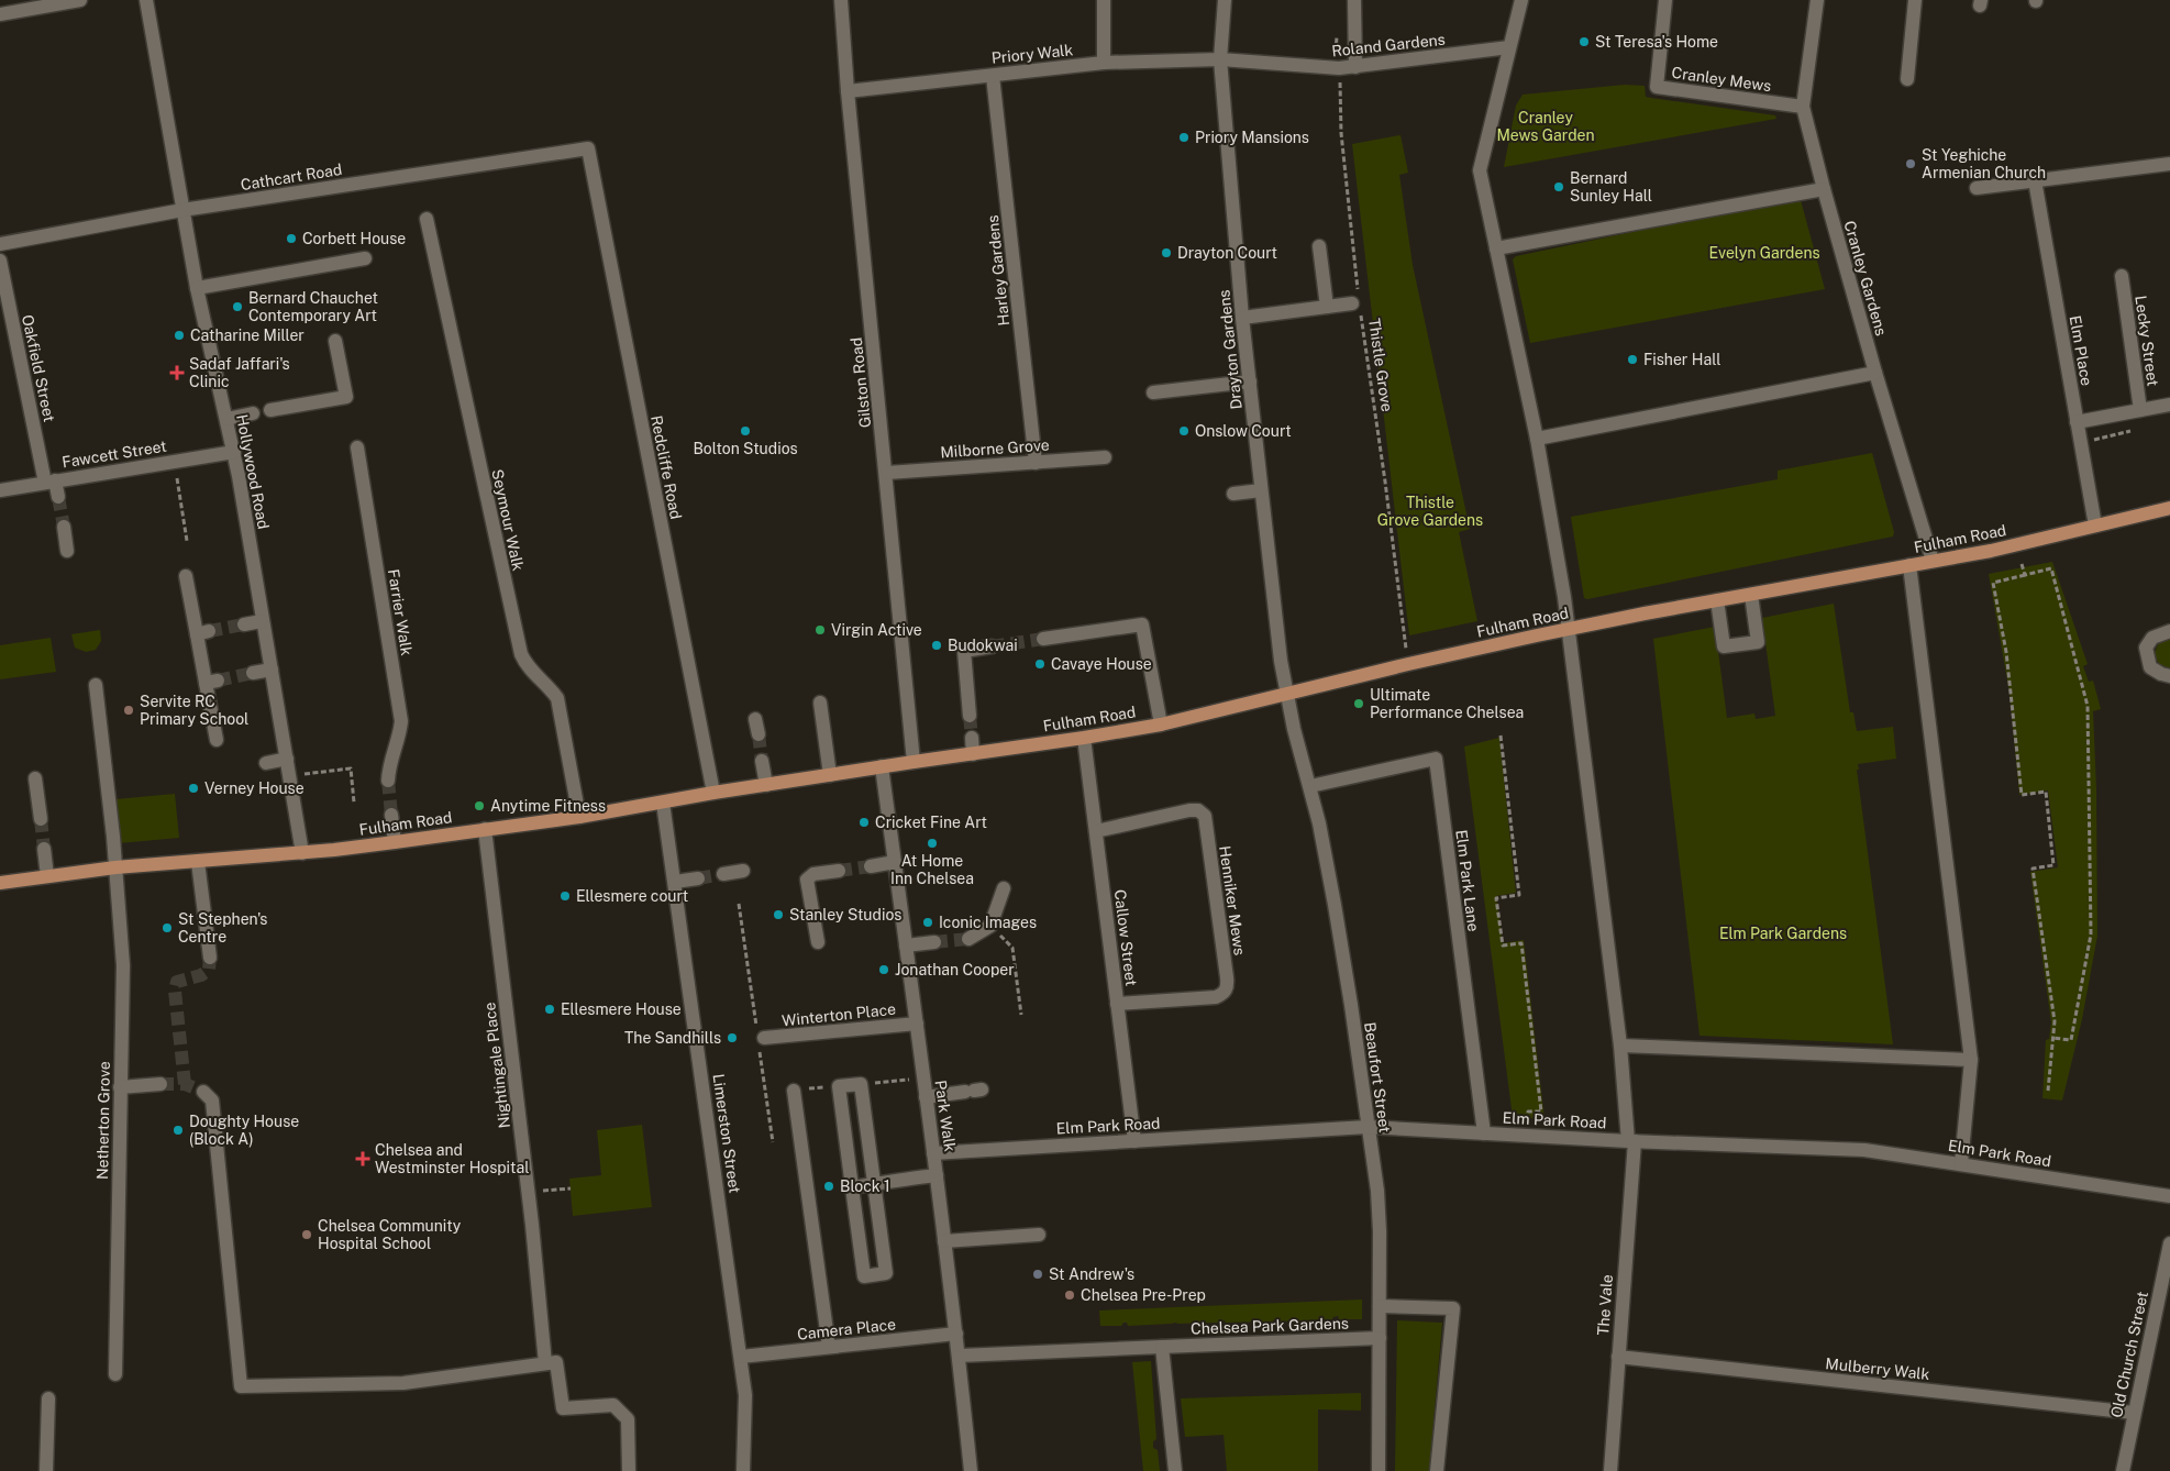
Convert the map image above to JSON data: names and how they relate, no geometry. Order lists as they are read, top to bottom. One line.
{"streets":{"main road":["Fulham Road"],"street":["Roland Gardens","Priory Walk","Cranley Mews","Cathcart Road","Harley Gardens","Cranley Gardens","Lecky Street","Drayton Gardens","Elm Place","Oakfield Street","Gilston Road","Milborne Grove","Fawcett Street","Redcliffe Road","Hollywood Road","Seymour Walk","Farrier Walk","Elm Park Lane","Henniker Mews","Callow Street","Winterton Place","Nightingale Place","Beaufort Street","Park Walk","Netherton Grove","Elm Park Road","Limerston Street","The Vale","Chelsea Park Gardens","Camera Place","Old Church Street","Mulberry Walk"],"path":["Thistle Grove"]},"crossings":[["Roland Gardens","Priory Walk"],["Roland Gardens","Drayton Gardens"],["Roland Gardens","Thistle Grove"],["Priory Walk","Harley Gardens"],["Priory Walk","Drayton Gardens"],["Priory Walk","Gilston Road"],["Cranley Mews","Cranley Gardens"],["Cathcart Road","Redcliffe Road"],["Cathcart Road","Hollywood Road"],["Harley Gardens","Milborne Grove"],["Cranley Gardens","Fulham Road"],["Lecky Street","Elm Place"],["Drayton Gardens","Fulham Road"],["Drayton Gardens","Beaufort Street"],["Elm Place","Fulham Road"],["Thistle Grove","Fulham Road"],["Oakfield Street","Fawcett Street"],["Gilston Road","Milborne Grove"],["Gilston Road","Fulham Road"],["Fawcett Street","Hollywood Road"],["Redcliffe Road","Fulham Road"],["Hollywood Road","Fulham Road"],["Seymour Walk","Fulham Road"],["Fulham Road","Callow Street"],["Fulham Road","Nightingale Place"],["Fulham Road","Beaufort Street"],["Fulham Road","Park Walk"],["Fulham Road","Netherton Grove"],["Fulham Road","Limerston Street"],["Elm Park Lane","Beaufort Street"],["Elm Park Lane","Elm Park Road"],["Henniker Mews","Callow Street"],["Callow Street","Elm Park Road"],["Winterton Place","Park Walk"],["Beaufort Street","Elm Park Road"],["Beaufort Street","Chelsea Park Gardens"],["Park Walk","Elm Park Road"],["Park Walk","Chelsea Park Gardens"],["Park Walk","Camera Place"],["Elm Park Road","The Vale"],["Limerston Street","Camera Place"],["The Vale","Mulberry Walk"],["Old Church Street","Mulberry Walk"]],"parks":["Cranley Mews Garden","Evelyn Gardens","Thistle Grove Gardens","Elm Park Gardens"],"places":{"other":["St Teresa's Home","Priory Mansions","St Yeghiche Armenian Church","Bernard Sunley Hall","Corbett House","Drayton Court","Bernard Chauchet Contemporary Art","Catharine Miller","Fisher Hall","Bolton Studios","Onslow Court","Virgin Active","Budokwai","Cavaye House","Ultimate Performance Chelsea","Servite RC Primary School","Verney House","Anytime Fitness","Cricket Fine Art","At Home Inn Chelsea","Ellesmere court","Stanley Studios","Iconic Images","St Stephen's Centre","Jonathan Cooper","Ellesmere House","The Sandhills","Doughty House (Block A)","Block 1","Chelsea Community Hospital School","St Andrew's","Chelsea Pre-Prep"],"health":["Sadaf Jaffari's Clinic","Chelsea and Westminster Hospital"]}}
